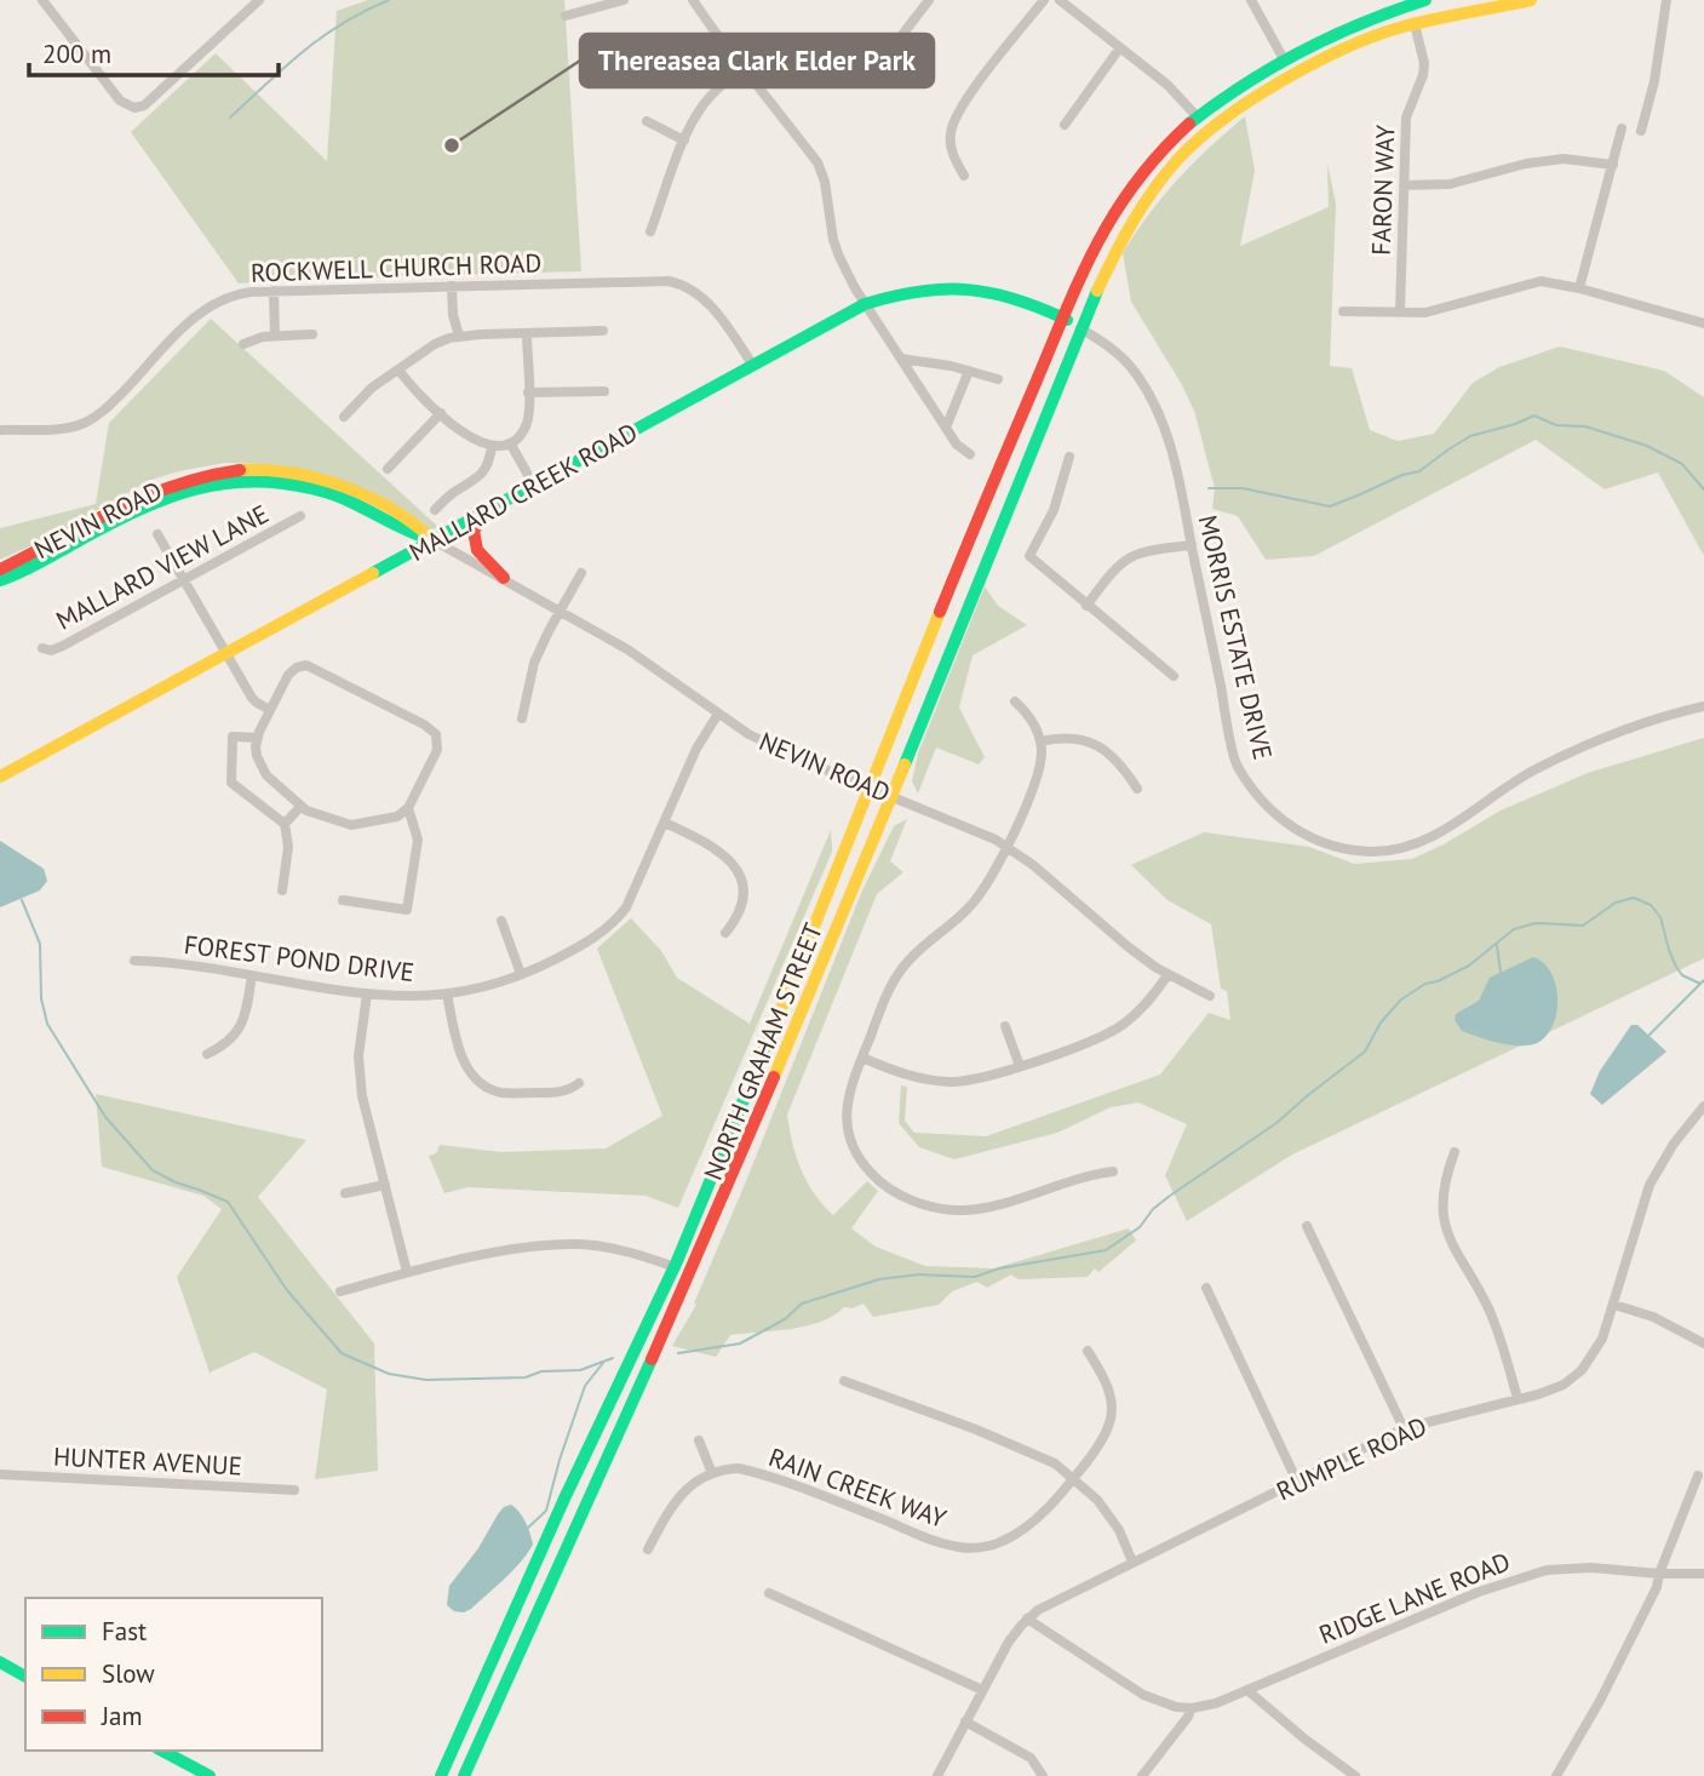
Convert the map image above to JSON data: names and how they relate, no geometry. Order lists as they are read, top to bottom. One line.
{"streets":{"main road":["MALLARD CREEK ROAD","NEVIN ROAD","NORTH GRAHAM STREET"],"street":["FARON WAY","ROCKWELL CHURCH ROAD","MALLARD VIEW LANE","MORRIS ESTATE DRIVE","FOREST POND DRIVE","RUMPLE ROAD","HUNTER AVENUE","RAIN CREEK WAY","RIDGE LANE ROAD"]},"crossings":[["ROCKWELL CHURCH ROAD","MALLARD CREEK ROAD"],["MALLARD CREEK ROAD","NEVIN ROAD"],["MALLARD CREEK ROAD","MORRIS ESTATE DRIVE"],["MALLARD CREEK ROAD","NORTH GRAHAM STREET"],["NEVIN ROAD","FOREST POND DRIVE"],["NEVIN ROAD","NORTH GRAHAM STREET"],["MORRIS ESTATE DRIVE","NORTH GRAHAM STREET"]],"places":["Thereasea Clark Elder Park"],"legend":["Fast","Slow","Jam"],"scale_bar":"200 m"}
